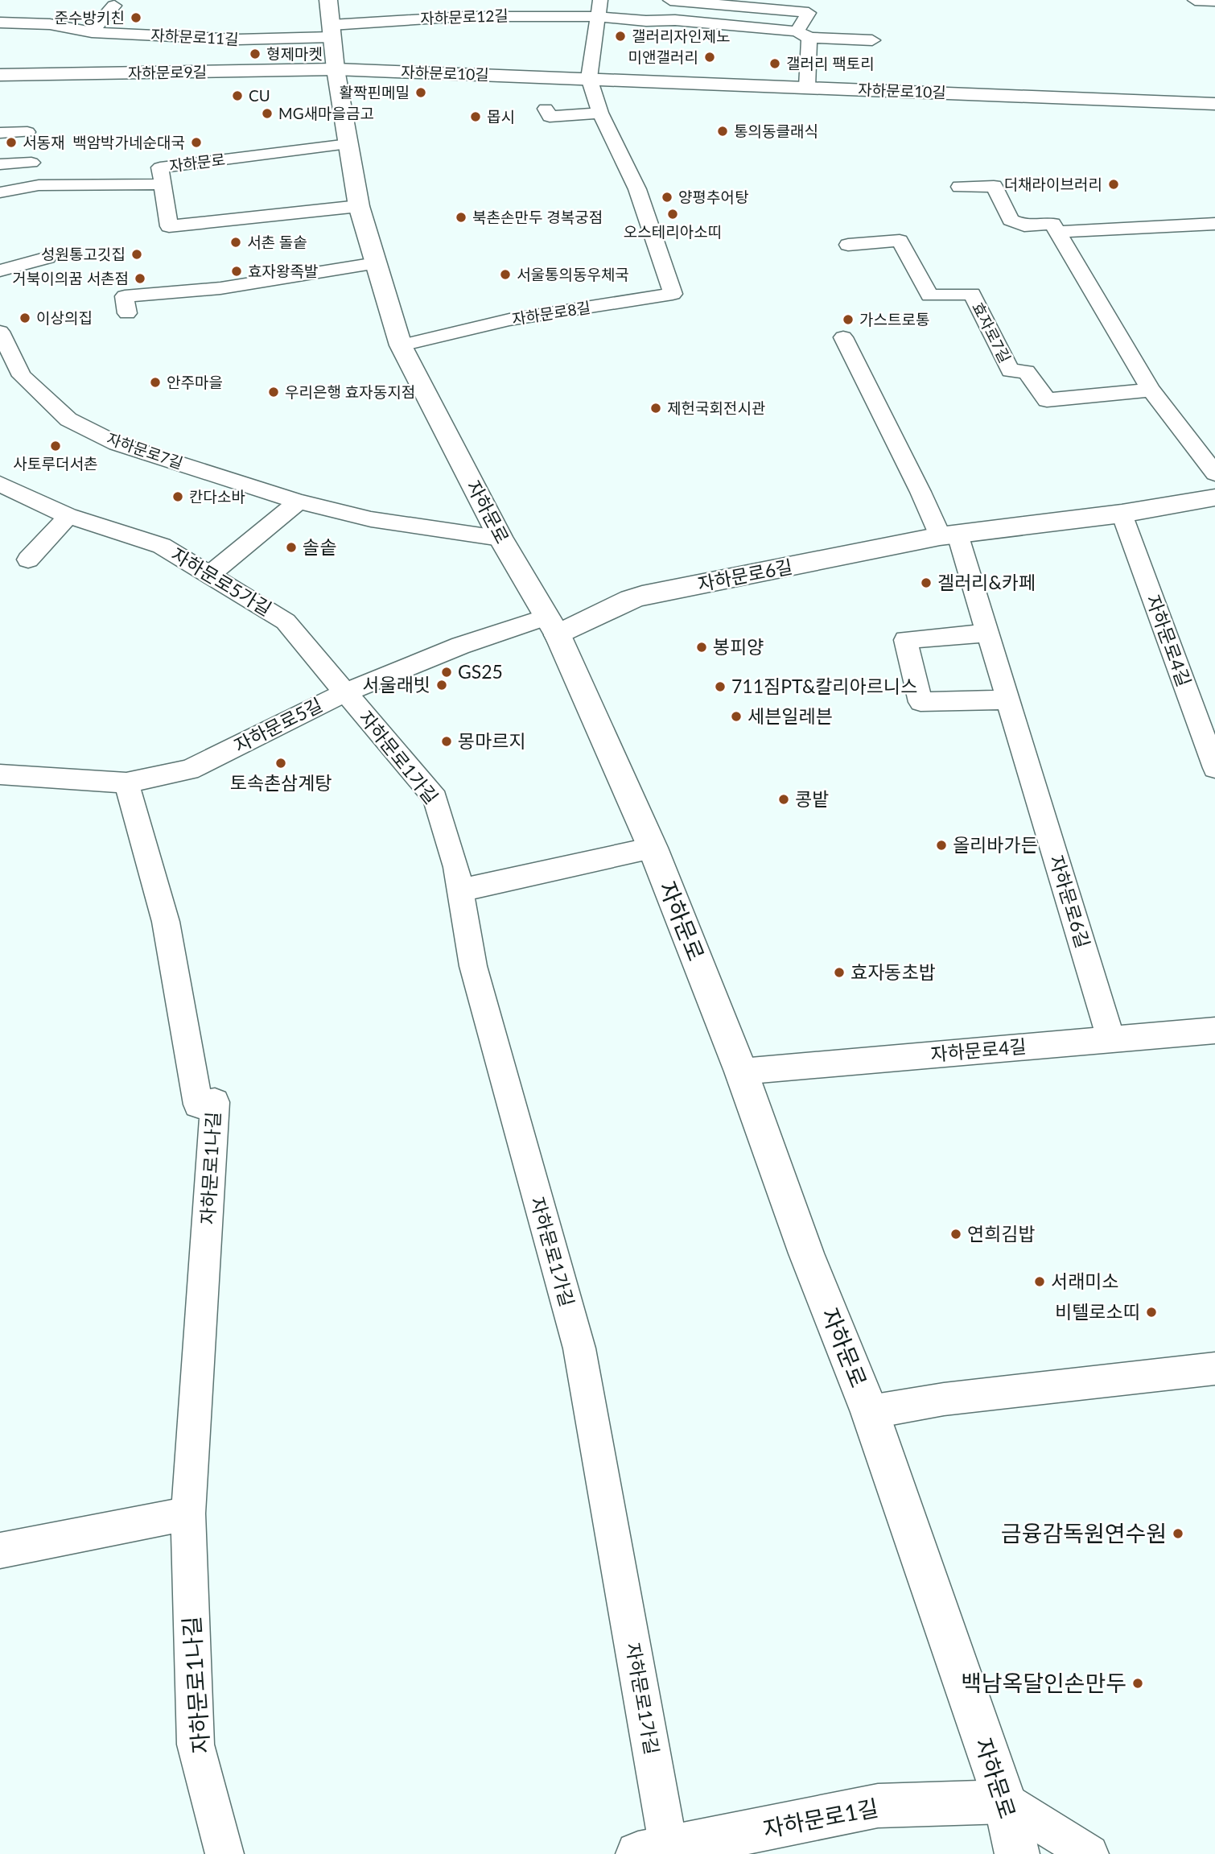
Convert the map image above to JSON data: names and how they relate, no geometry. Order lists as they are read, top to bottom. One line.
{"streets":{"street":["자하문로9길","자하문로10길","자하문로","자하문로6길","자하문로1길"],"lane":["자하문로12길","자하문로11길","자하문로8길","효자로7길","자하문로7길","자하문로5가길","자하문로4길","자하문로5길","자하문로1가길","자하문로1나길"]},"crossings":[["자하문로12길","자하문로11길"],["자하문로12길","자하문로"],["자하문로11길","자하문로"],["자하문로9길","자하문로10길"],["자하문로9길","자하문로"],["자하문로10길","자하문로"],["자하문로","자하문로8길"],["자하문로","자하문로7길"],["자하문로","자하문로6길"],["자하문로","자하문로4길"],["자하문로","자하문로5길"],["자하문로","자하문로1길"],["자하문로6길","자하문로4길"],["자하문로6길","자하문로5길"],["자하문로5가길","자하문로5길"],["자하문로5가길","자하문로1가길"],["자하문로5길","자하문로1가길"],["자하문로5길","자하문로1나길"],["자하문로1가길","자하문로1길"]],"places":["준수방키친","갤러리자인제노","형제마켓","미앤갤러리","갤러리 팩토리","활짝핀메밀","CU","MG새마을금고","몹시","통의동클래식","서동재","백암박가네순대국","더채라이브러리","양평추어탕","오스테리아소띠","북촌손만두 경복궁점","서촌 돌솥","성원통고깃집","효자왕족발","서울통의동우체국","거북이의꿈 서촌점","이상의집","가스트로통","안주마을","우리은행 효자동지점","제헌국회전시관","사토루더서촌","칸다소바","솔솥","겔러리&카페","봉피양","GS25","서울래빗","711짐PT&칼리아르니스","세븐일레븐","몽마르지","토속촌삼계탕","콩밭","올리바가든","효자동초밥","연희김밥","서래미소","비텔로소띠","금융감독원연수원","백남옥달인손만두"]}
